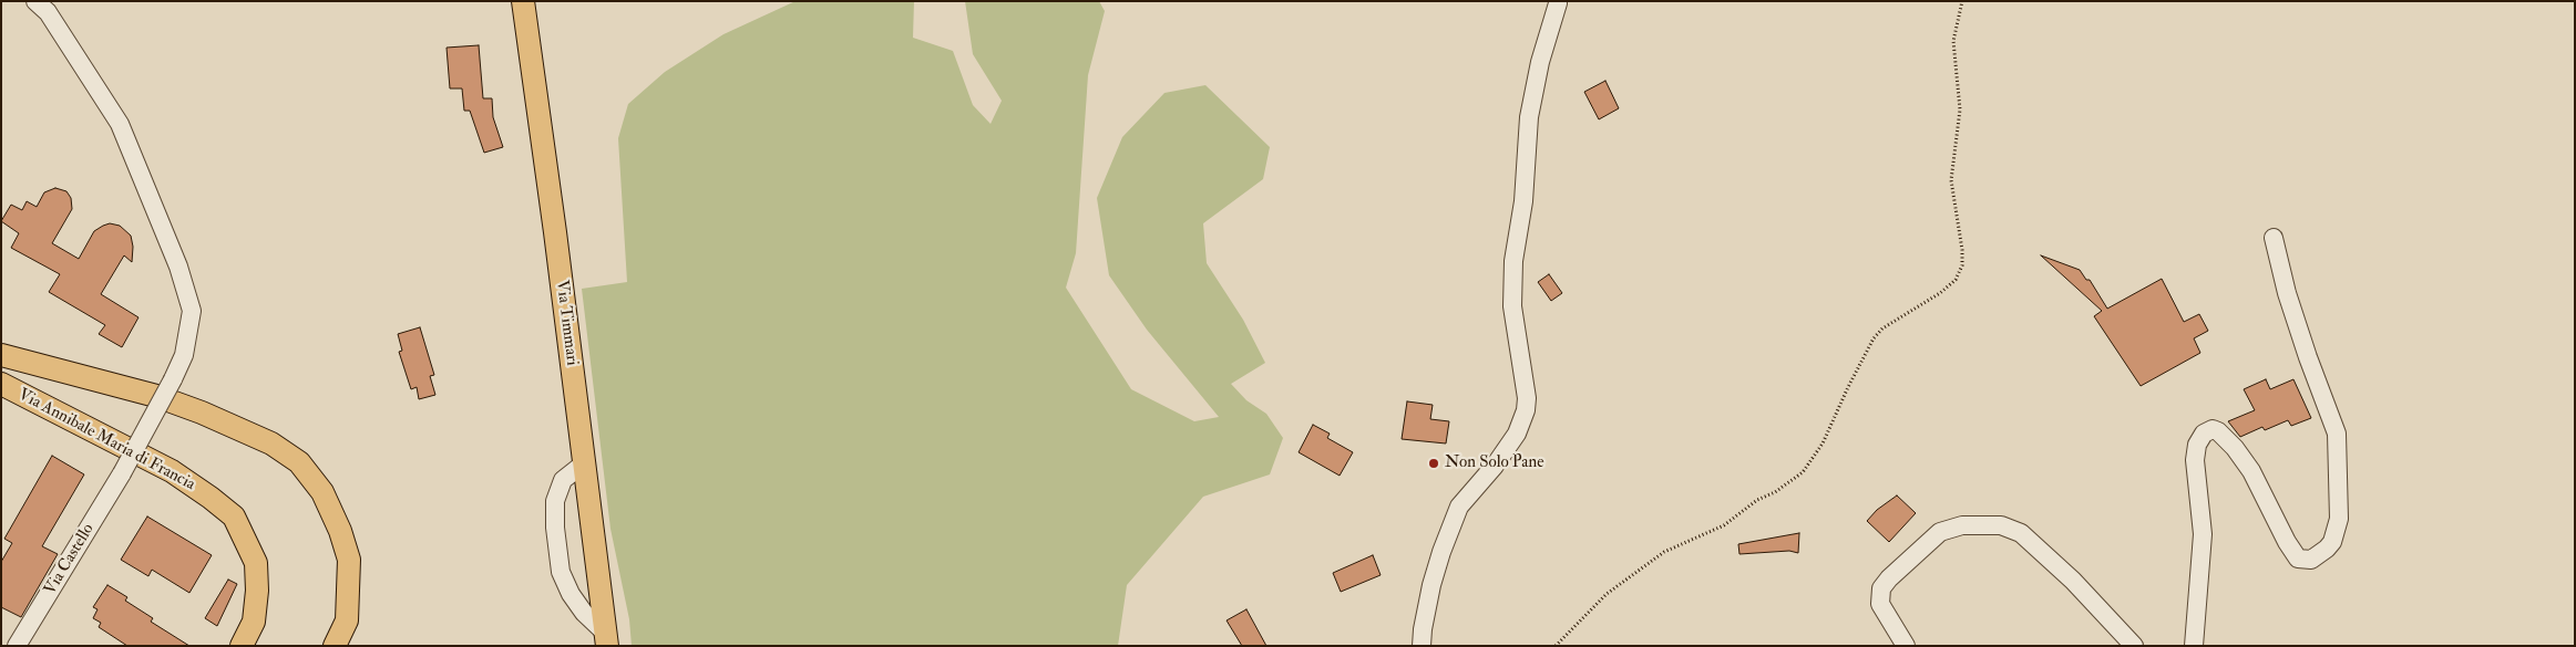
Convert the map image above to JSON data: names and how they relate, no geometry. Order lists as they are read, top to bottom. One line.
{"streets":{"main road":["Via Timmari","Via Annibale Maria di Francia"],"street":["Via Castello"]},"places":["Non Solo Pane"]}
